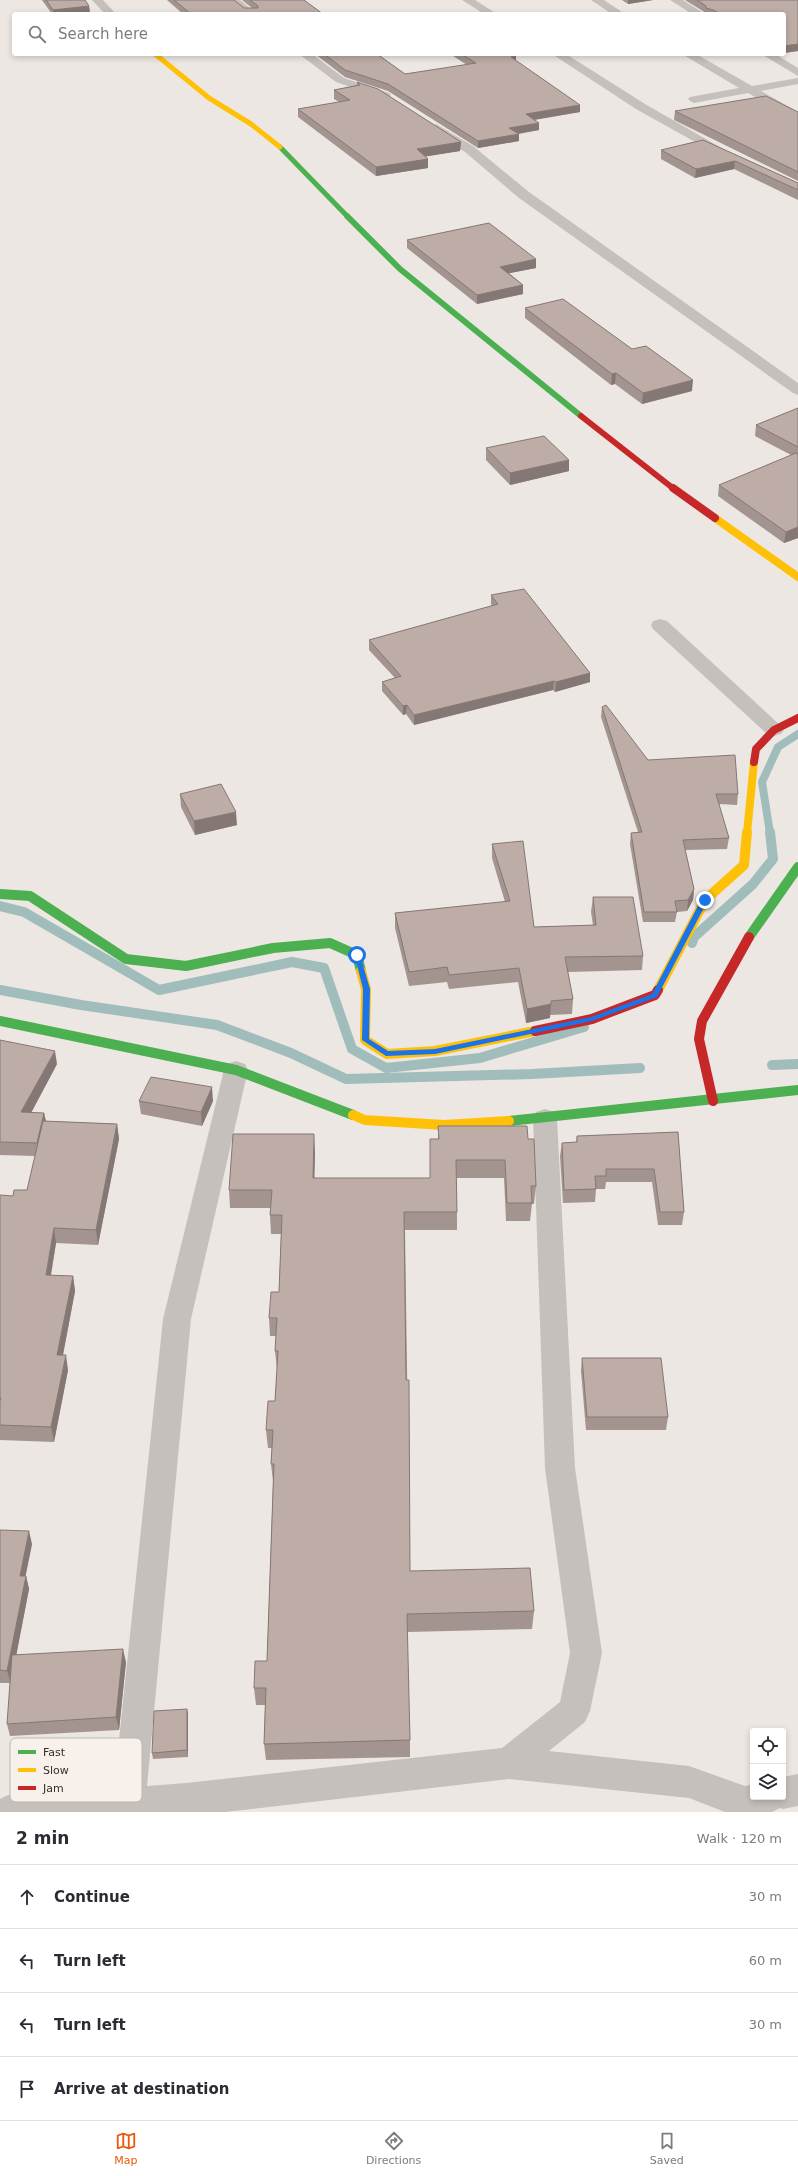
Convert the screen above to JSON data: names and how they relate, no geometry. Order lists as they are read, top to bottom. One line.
{"legend":["Fast","Slow","Jam"],"page":{"search":"Search here","heading":["2 min","Walk · 120 m"],"list":[["Continue","30 m"],["Turn left","60 m"],["Turn left","30 m"],"Arrive at destination"],"nav":["Map","Directions","Saved"]}}
